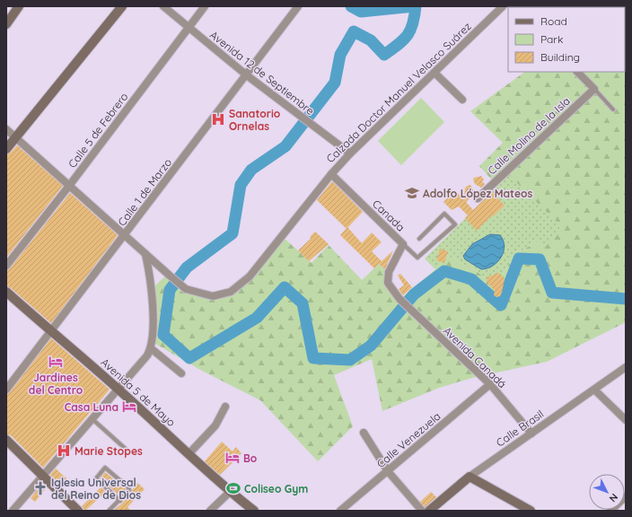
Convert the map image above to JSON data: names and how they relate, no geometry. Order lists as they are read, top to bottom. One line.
{"streets":{"main road":["Avenida 5 de Mayo","Calle Brasil"],"street":["Avenida 12 de Septiembre","Calzada Doctor Manuel Velasco Suárez","Calle 5 de Febrero","Calle Molino de la Isla","Calle 1 de Marzo","Canada","Avenida Canadá","Calle Venezuela"]},"crossings":[["Avenida 12 de Septiembre","Calzada Doctor Manuel Velasco Suárez"],["Avenida 12 de Septiembre","Calle 5 de Febrero"],["Avenida 12 de Septiembre","Calle 1 de Marzo"],["Calzada Doctor Manuel Velasco Suárez","Canada"],["Calle 1 de Marzo","Avenida 5 de Mayo"],["Canada","Avenida Canadá"],["Avenida Canadá","Calle Brasil"],["Avenida Canadá","Calle Venezuela"]],"places":{"hospital":["Sanatorio Ornelas","Marie Stopes"],"school or university":["Adolfo López Mateos"],"hotel":["Jardines del Centro","Casa Luna","Bo"],"church":["Iglesia Universal del Reino de Dios"],"sports":["Coliseo Gym"]},"legend":["Road","Park","Building"],"north":"bottom right"}
